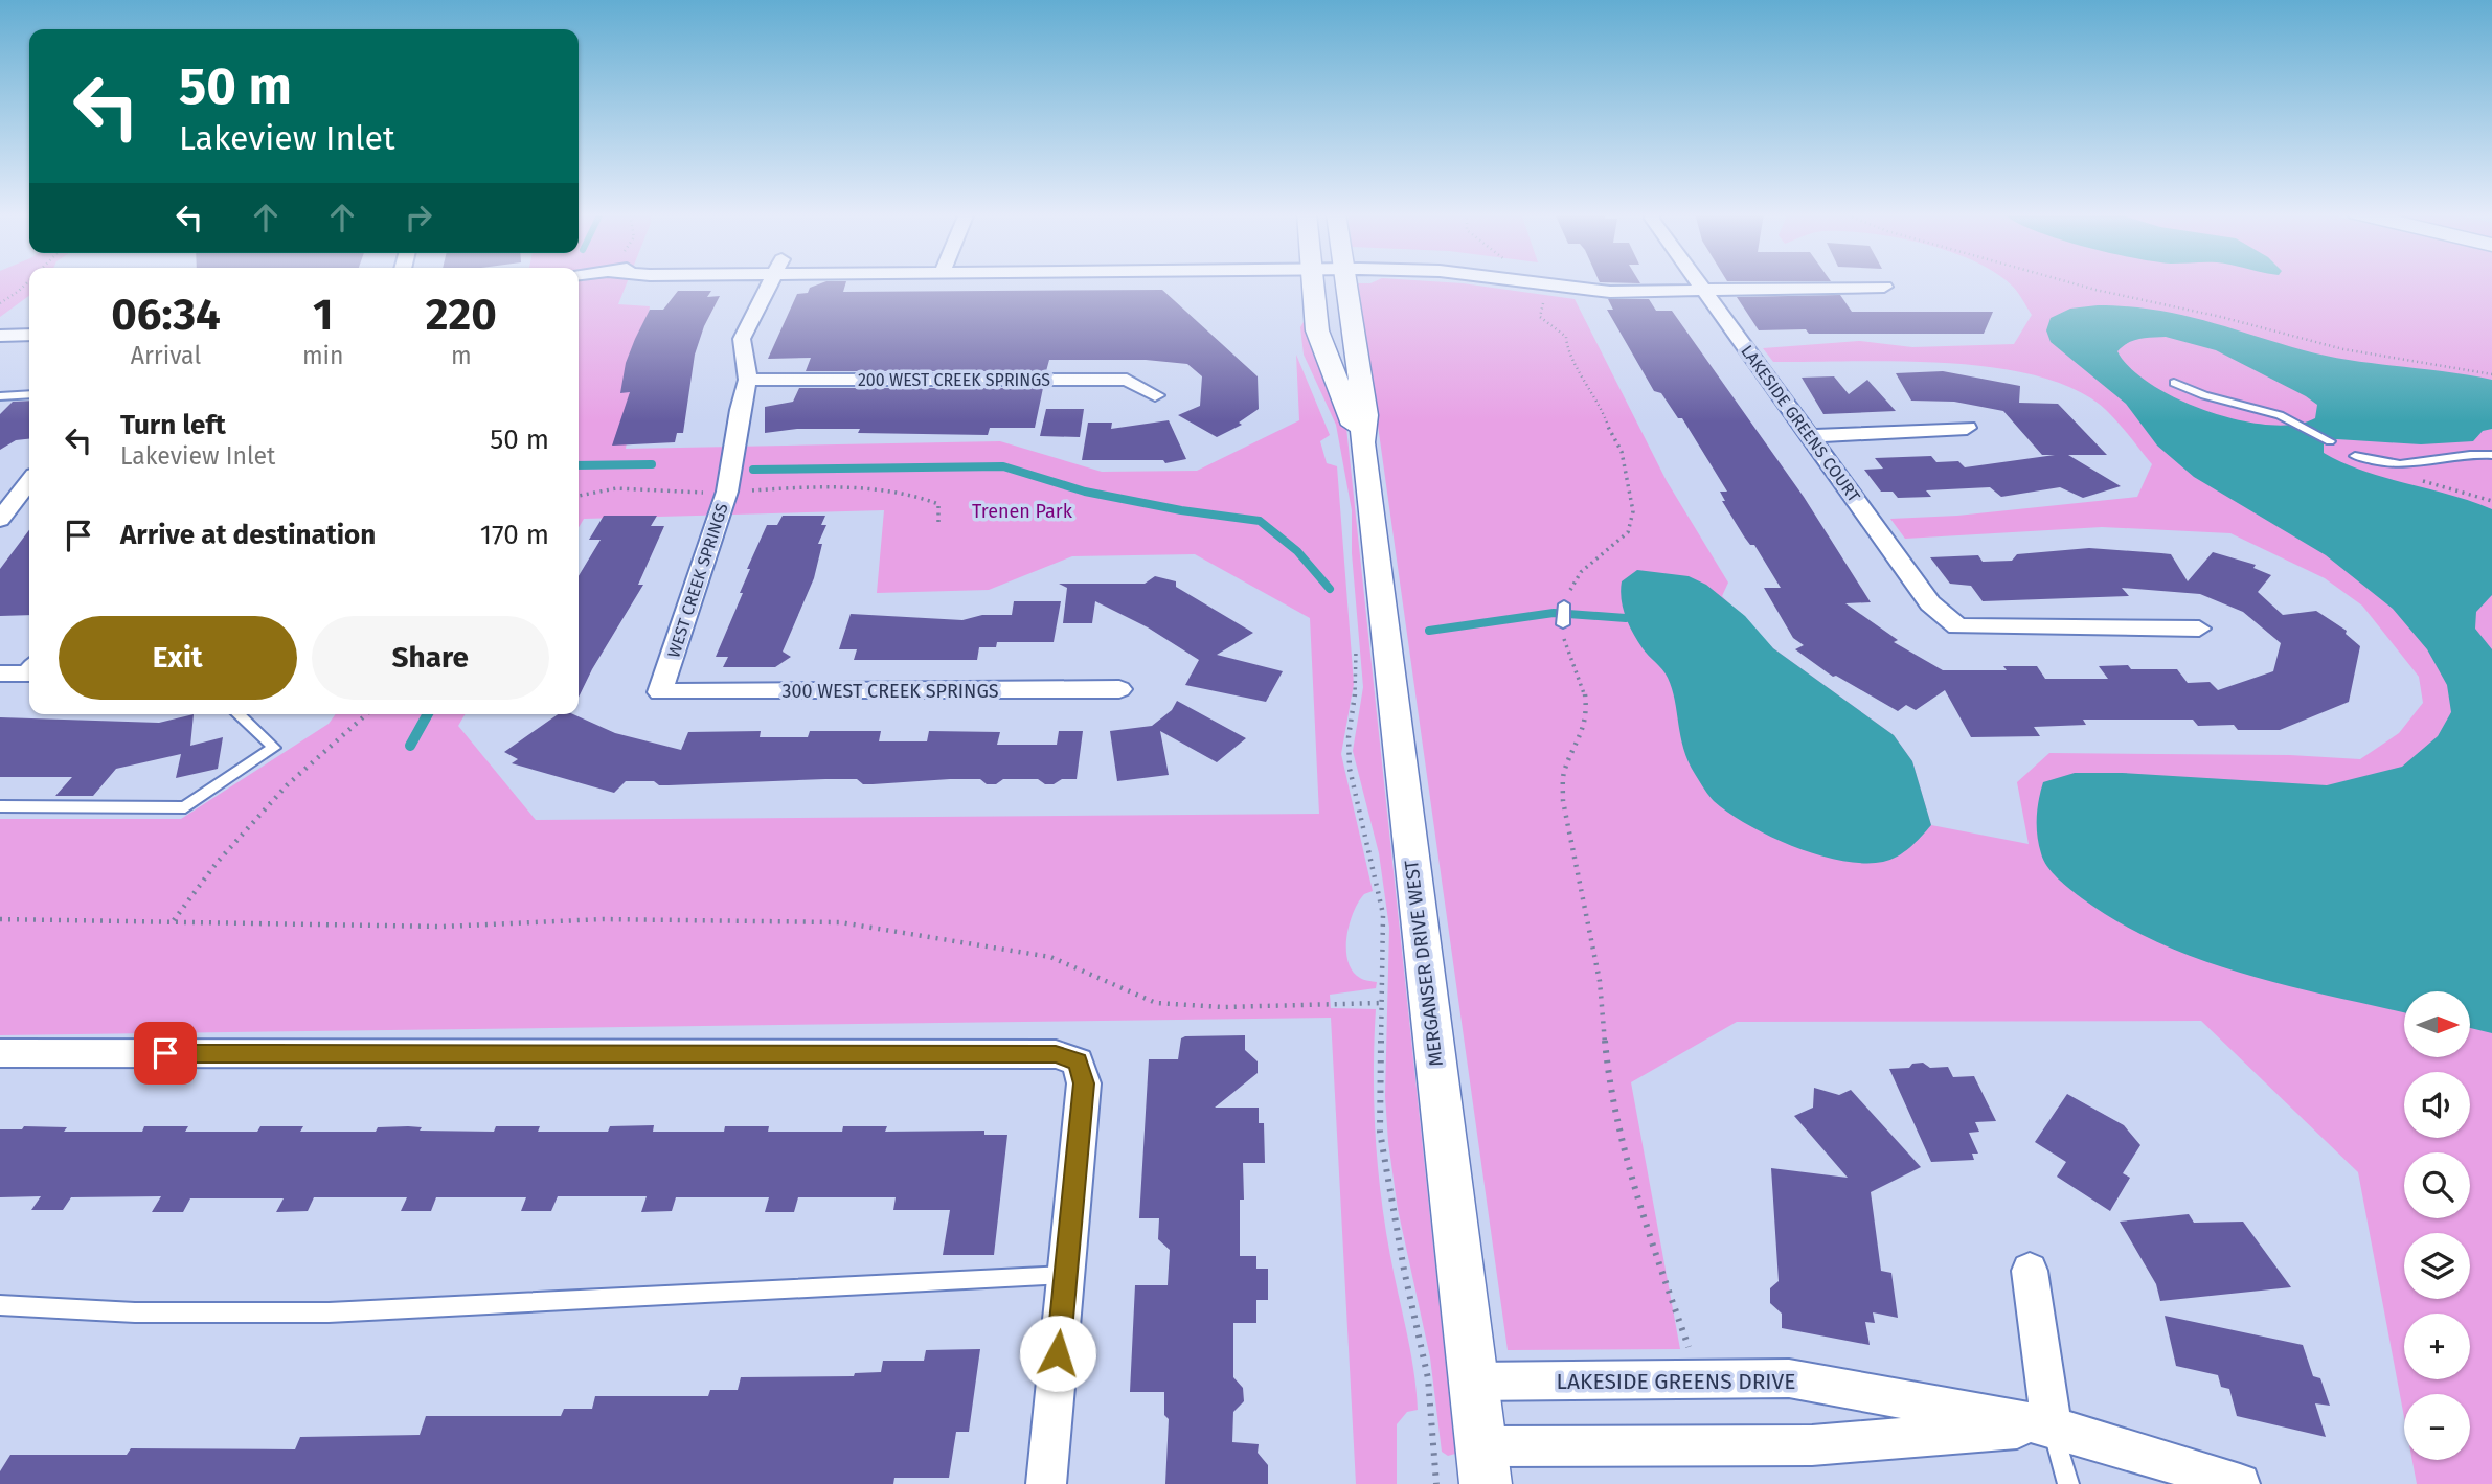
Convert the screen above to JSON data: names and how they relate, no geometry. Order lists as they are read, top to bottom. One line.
{"streets":{"street":["200 WEST CREEK SPRINGS","LAKESIDE GREENS COURT","WEST CREEK SPRINGS","300 WEST CREEK SPRINGS","MERGANSER DRIVE WEST","LAKESIDE GREENS DRIVE"]},"crossings":[["200 WEST CREEK SPRINGS","WEST CREEK SPRINGS"],["WEST CREEK SPRINGS","300 WEST CREEK SPRINGS"],["MERGANSER DRIVE WEST","LAKESIDE GREENS DRIVE"]],"parks":["Trenen Park"],"north":"right","page":{"turn":["50 m","Lakeview Inlet"],"eta":["06:34","Arrival","1","min","220","m"],"list":[{"name":"Turn left","note":"Lakeview Inlet","value":"50 m"},{"name":"Arrive at destination","value":"170 m"}],"buttons":["Exit","Share"],"map_buttons":["+","−"]}}
